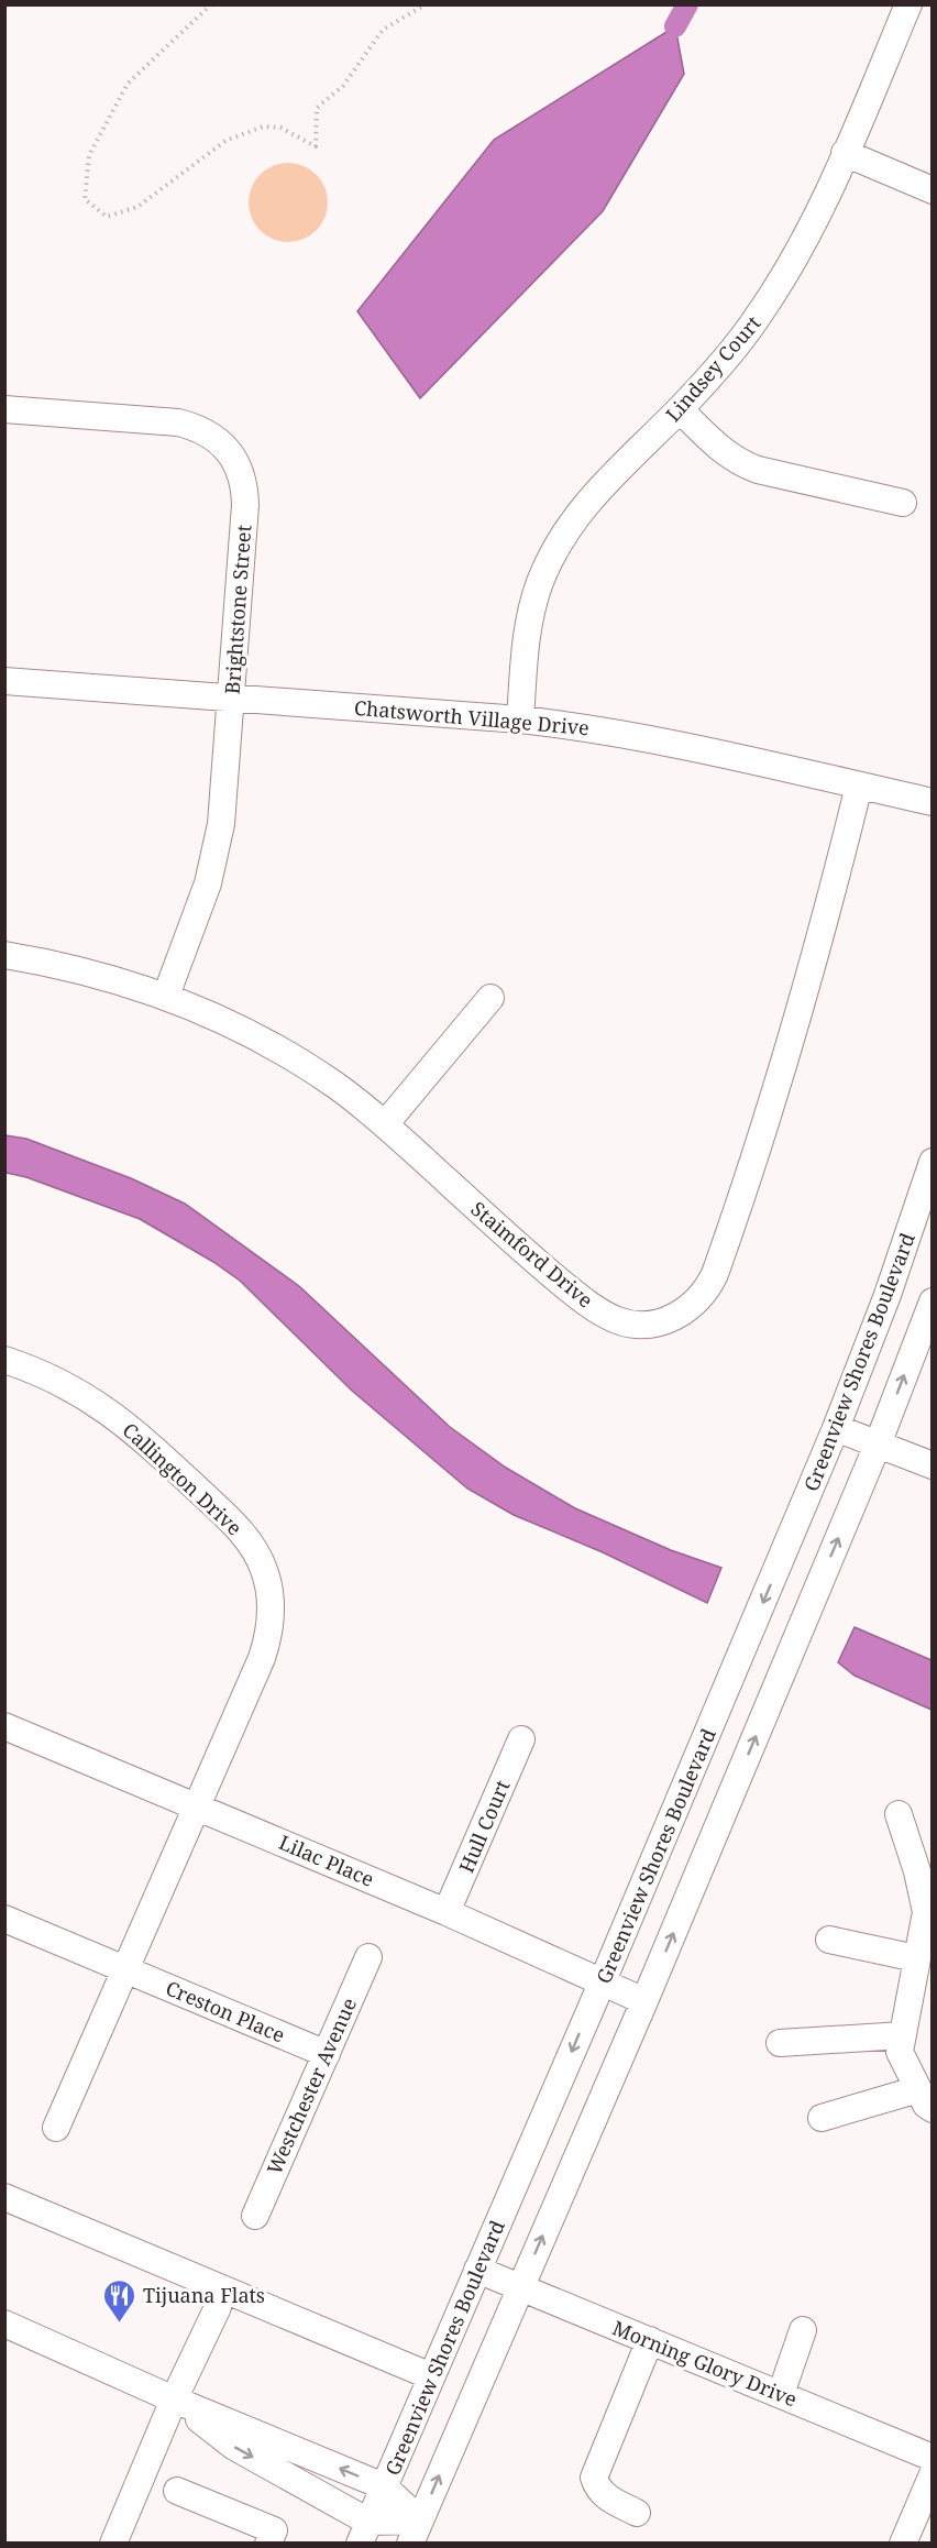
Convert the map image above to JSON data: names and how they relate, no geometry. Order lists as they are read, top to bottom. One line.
{"streets":{"street":["Lindsey Court","Brightstone Street","Chatsworth Village Drive","Staimford Drive","Greenview Shores Boulevard","Callington Drive","Hull Court","Lilac Place","Creston Place","Westchester Avenue","Morning Glory Drive"]},"crossings":[["Lindsey Court","Chatsworth Village Drive"],["Brightstone Street","Chatsworth Village Drive"],["Brightstone Street","Staimford Drive"],["Chatsworth Village Drive","Staimford Drive"],["Greenview Shores Boulevard","Lilac Place"],["Greenview Shores Boulevard","Morning Glory Drive"],["Callington Drive","Lilac Place"],["Hull Court","Lilac Place"],["Creston Place","Westchester Avenue"]],"places":{"restaurant":["Tijuana Flats"]}}
